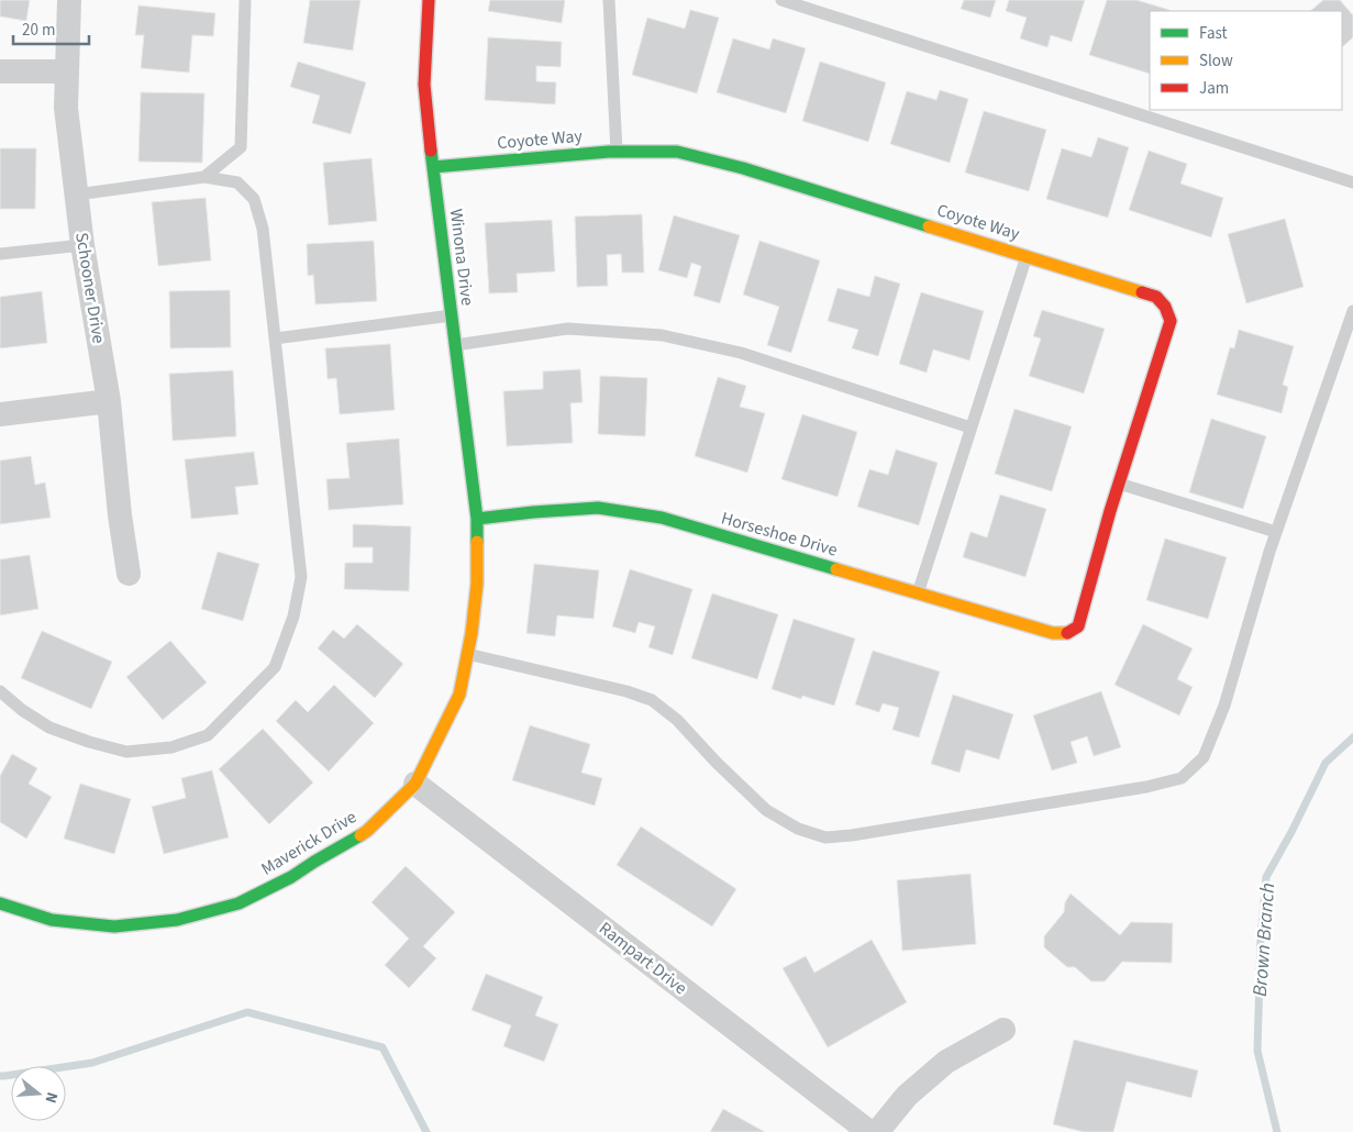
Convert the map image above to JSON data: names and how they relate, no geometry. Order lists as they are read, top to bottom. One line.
{"streets":{"street":["Coyote Way","Winona Drive","Schooner Drive","Horseshoe Drive","Maverick Drive","Rampart Drive"]},"crossings":[["Coyote Way","Winona Drive"],["Coyote Way","Horseshoe Drive"],["Winona Drive","Horseshoe Drive"],["Winona Drive","Maverick Drive"],["Horseshoe Drive","Maverick Drive"],["Maverick Drive","Rampart Drive"]],"water":["Brown Branch"],"legend":["Fast","Slow","Jam"],"scale_bar":"20 m","north":"right"}
